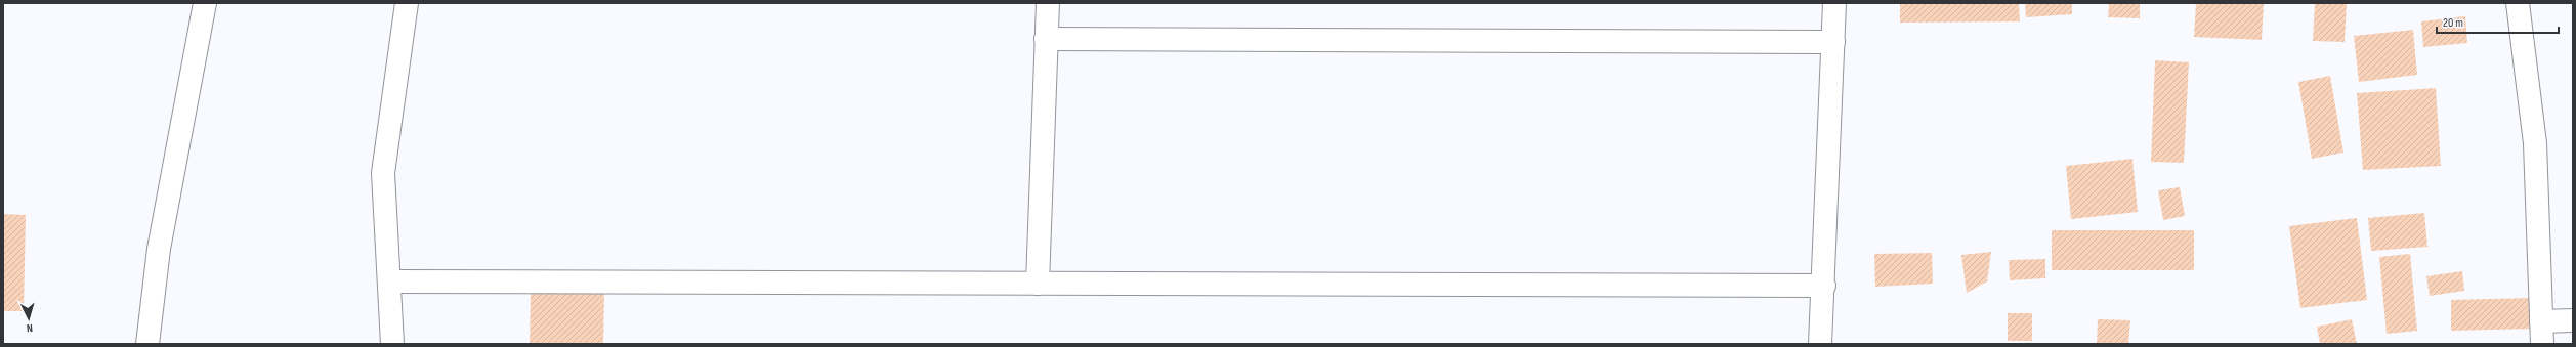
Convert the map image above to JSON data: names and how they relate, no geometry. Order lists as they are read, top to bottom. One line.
{"scale_bar":"20 m","north":"bottom"}
